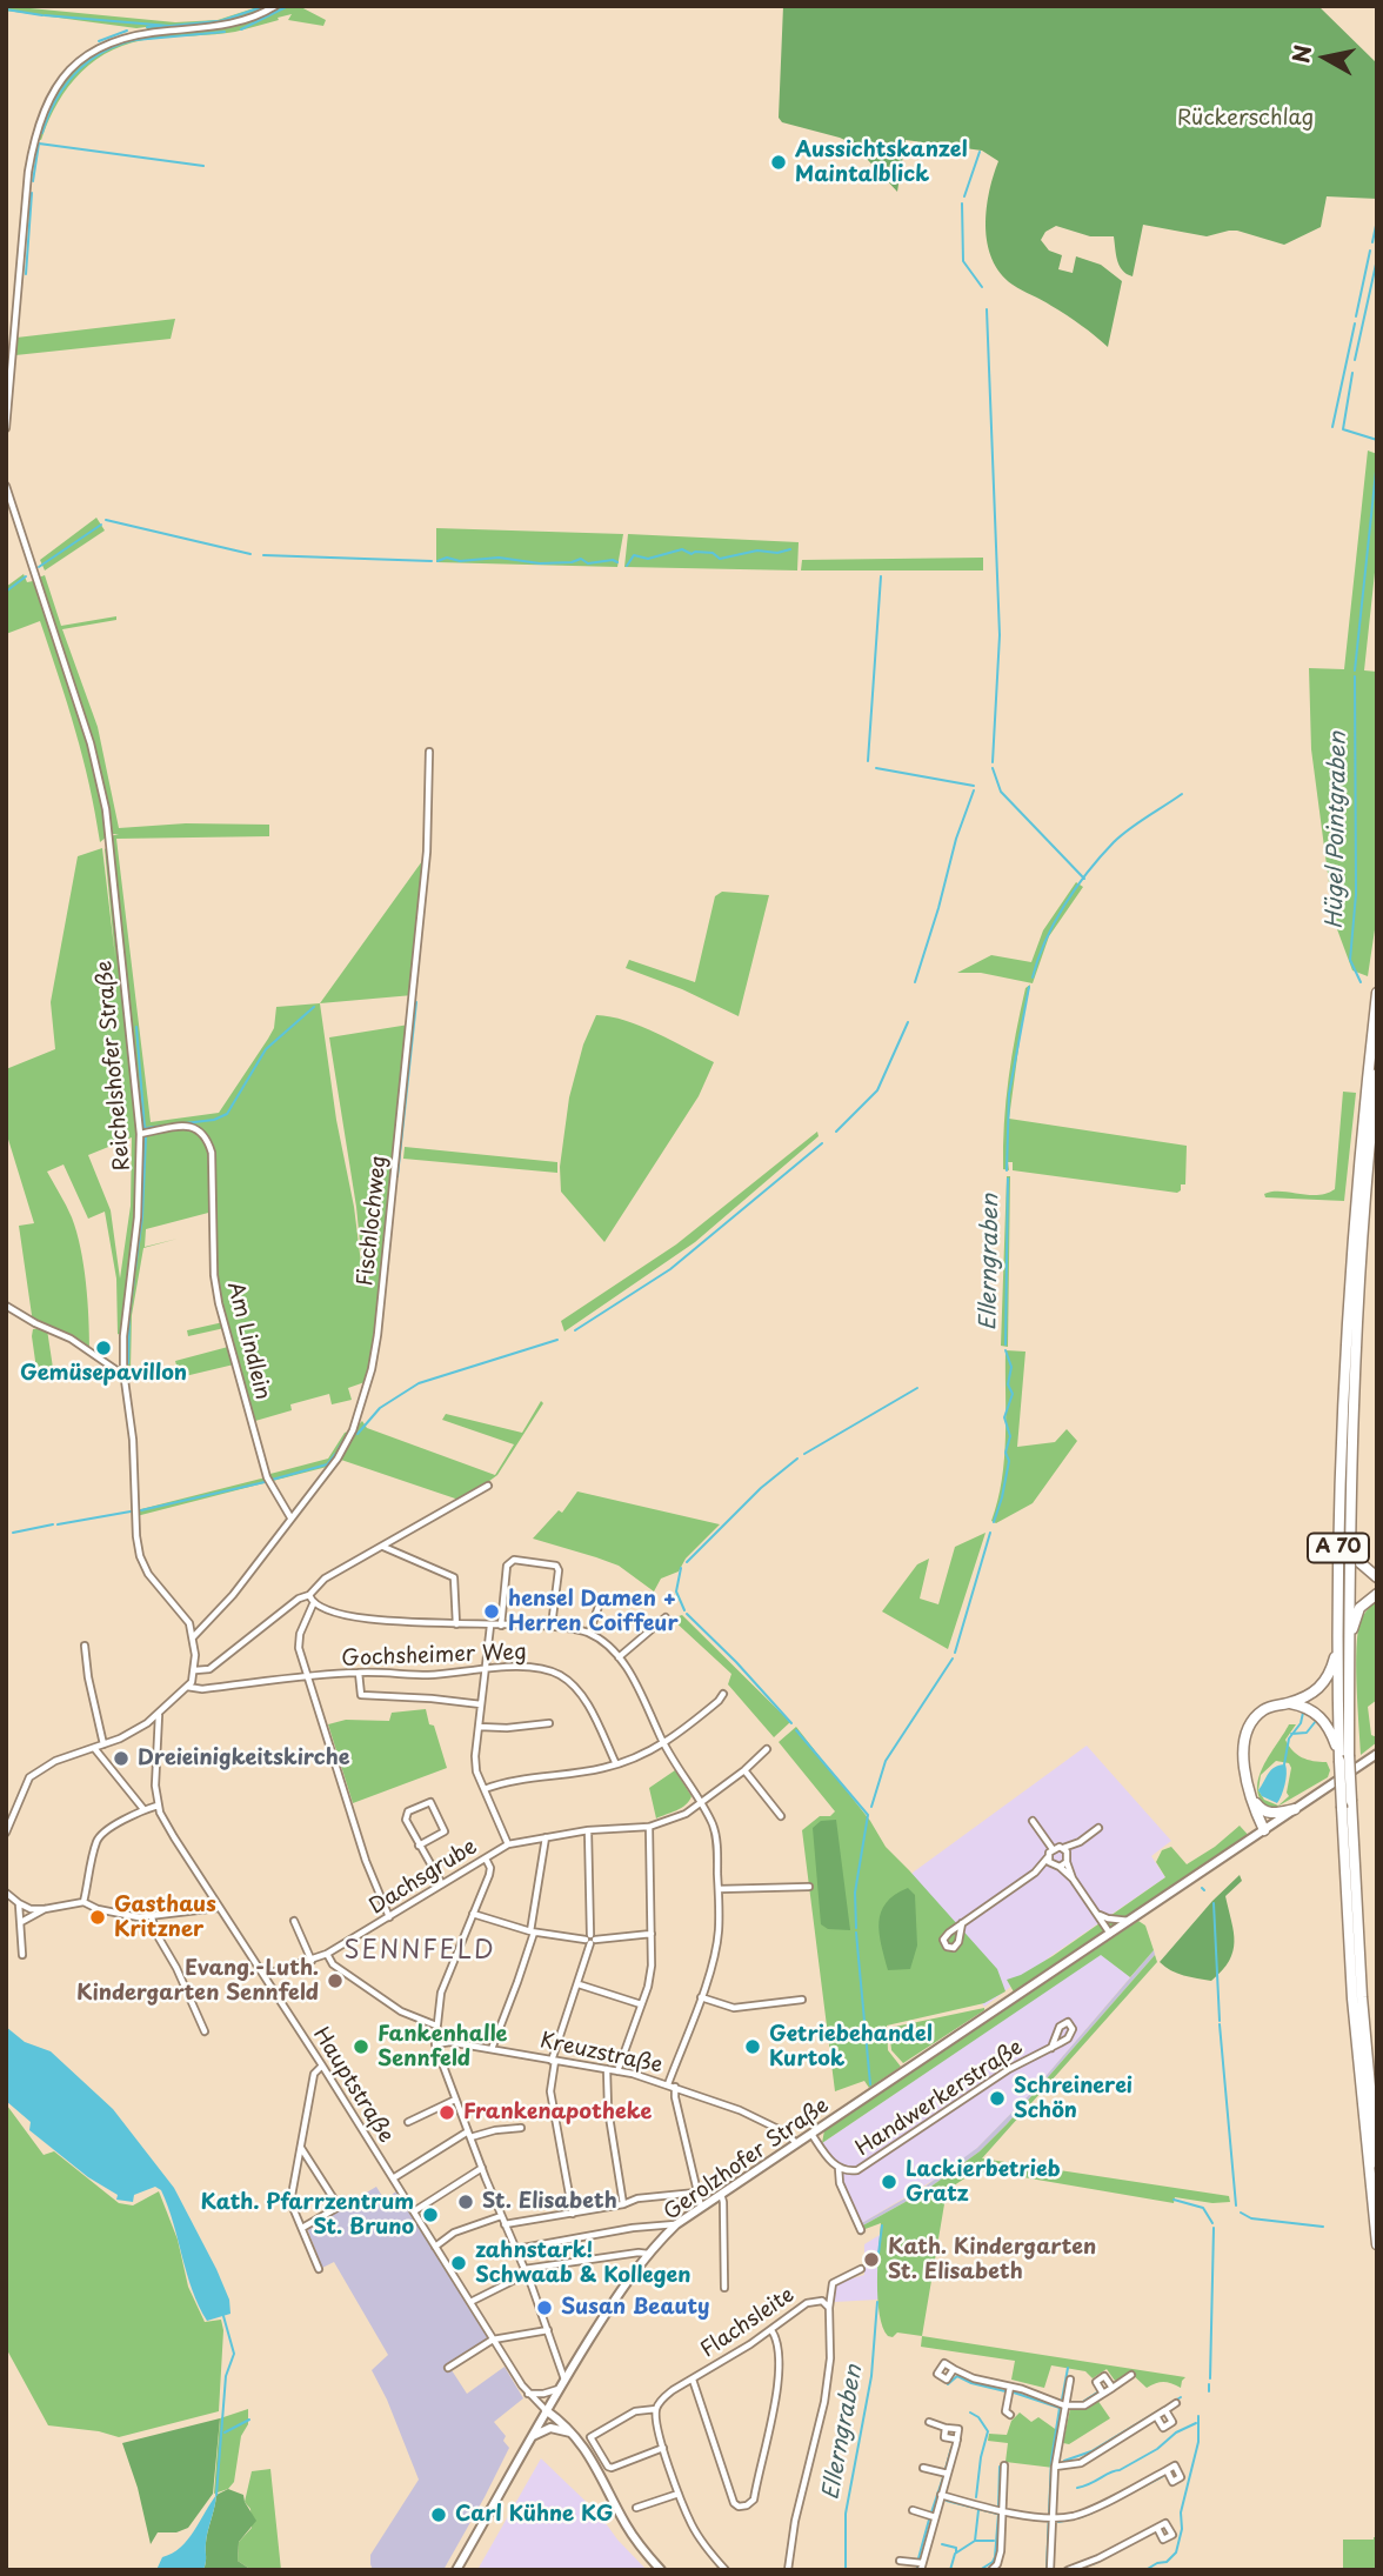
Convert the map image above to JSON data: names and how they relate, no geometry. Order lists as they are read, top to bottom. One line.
{"streets":{"highway":["A 70"],"main road":["Gerolzhofer Straße"],"street":["Reichelshofer Straße","Fischlochweg","Am Lindlein","Gochsheimer Weg","Dachsgrube","Kreuzstraße","Hauptstraße","Handwerkerstraße","Flachsleite"]},"crossings":[["Reichelshofer Straße","Fischlochweg"],["Reichelshofer Straße","Am Lindlein"],["Fischlochweg","Am Lindlein"],["Dachsgrube","Hauptstraße"],["Kreuzstraße","Gerolzhofer Straße"],["Hauptstraße","Gerolzhofer Straße"],["Handwerkerstraße","Gerolzhofer Straße"]],"districts":["SENNFELD"],"water":["Hügel Pointgraben","Ellerngraben"],"parks":["Rückerschlag"],"places":["Aussichtskanzel Maintalblick","Gemüsepavillon","hensel Damen + Herren Coiffeur","Dreieinigkeitskirche","Gasthaus Kritzner","Evang.-Luth. Kindergarten Sennfeld","Fankenhalle Sennfeld","Getriebehandel Kurtok","Schreinerei Schön","Frankenapotheke","Lackierbetrieb Gratz","St. Elisabeth","Kath. Pfarrzentrum St. Bruno","Kath. Kindergarten St. Elisabeth","zahnstark! Schwaab & Kollegen","Susan Beauty","Carl Kühne KG"],"north":"left"}
